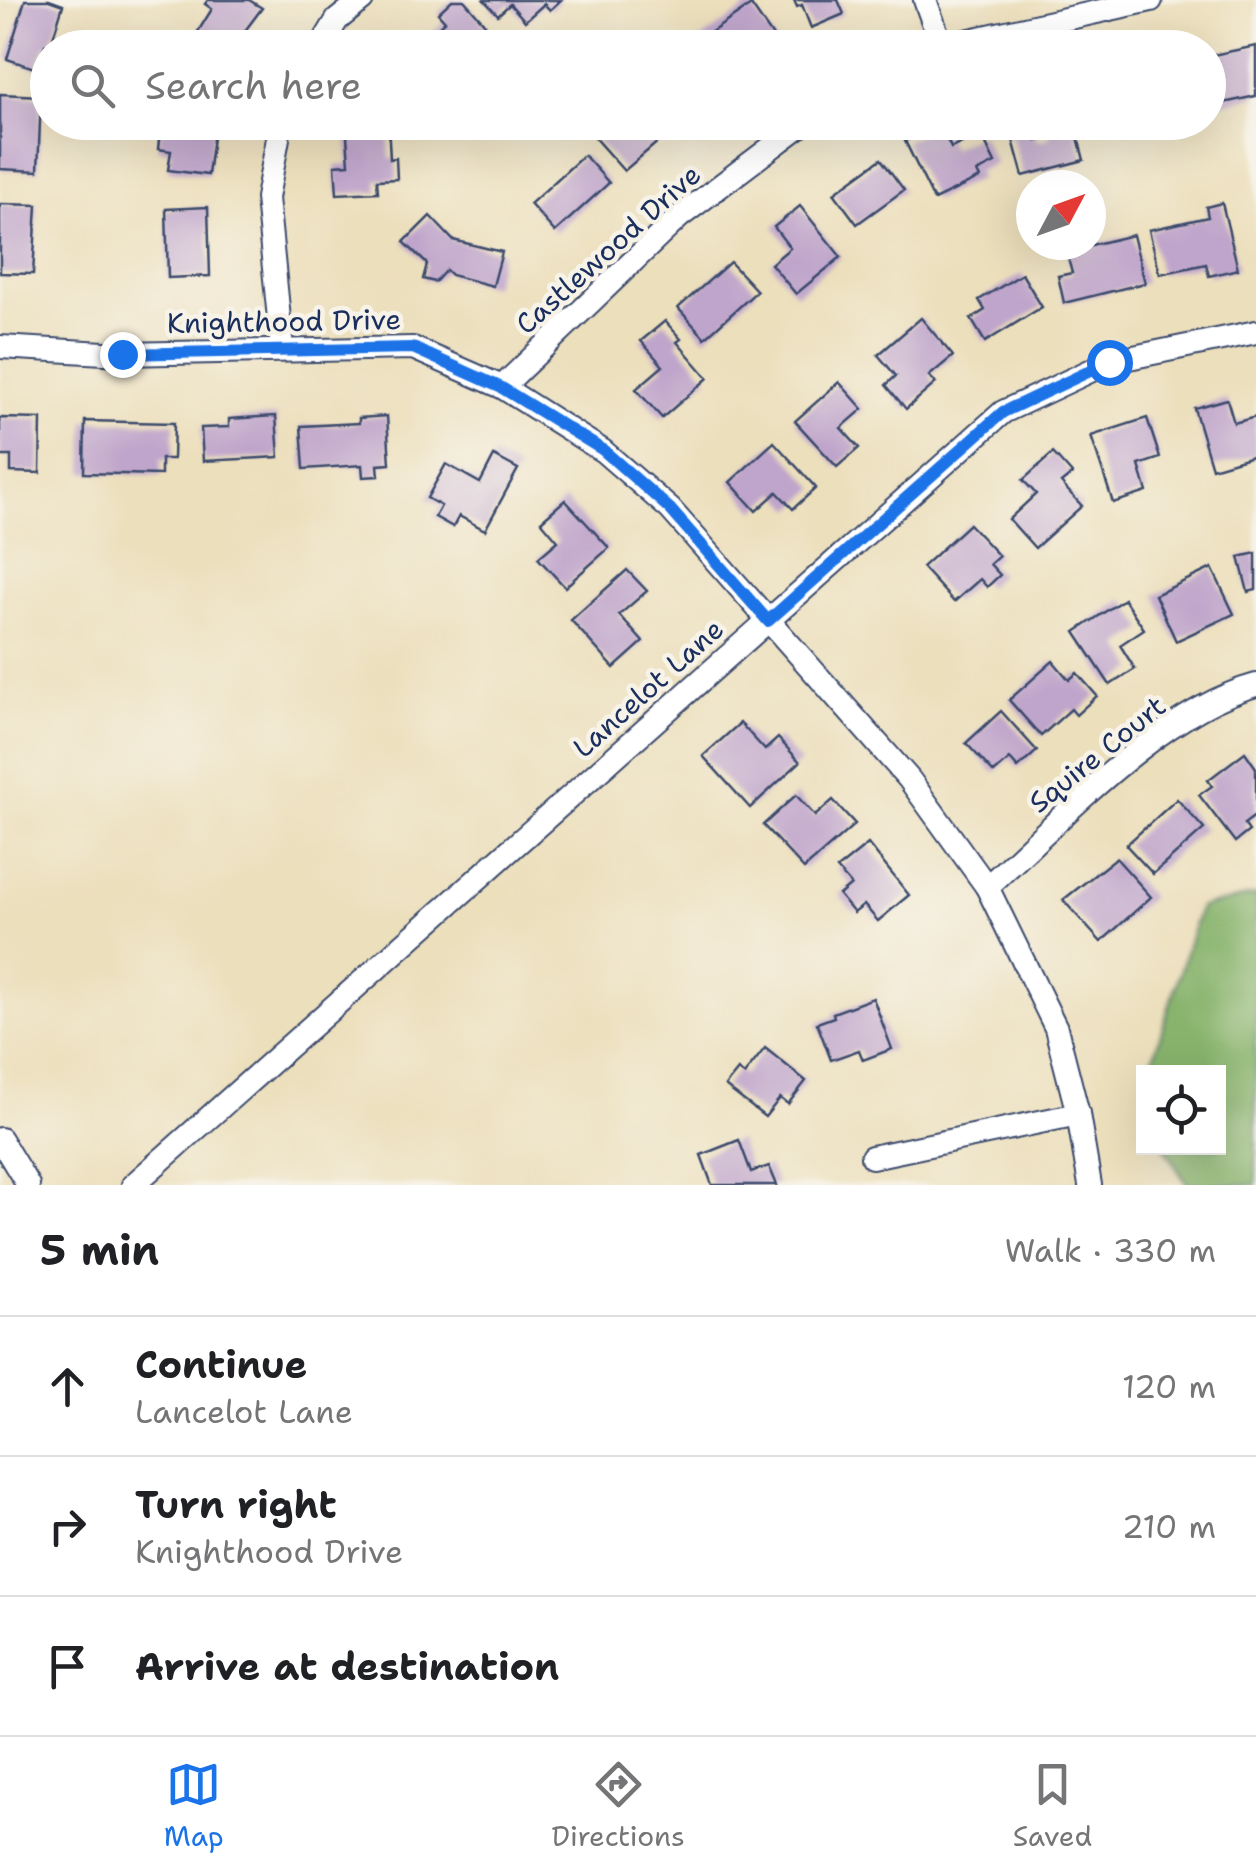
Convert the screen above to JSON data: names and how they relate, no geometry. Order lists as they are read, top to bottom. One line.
{"streets":{"street":["Castlewood Drive","Knighthood Drive","Lancelot Lane","Squire Court"]},"crossings":[["Castlewood Drive","Knighthood Drive"],["Knighthood Drive","Lancelot Lane"],["Knighthood Drive","Squire Court"]],"north":"top right","page":{"search":"Search here","heading":["5 min","Walk · 330 m"],"list":[["Continue","Lancelot Lane","120 m"],["Turn right","Knighthood Drive","210 m"],"Arrive at destination"],"nav":["Map","Directions","Saved"]}}
